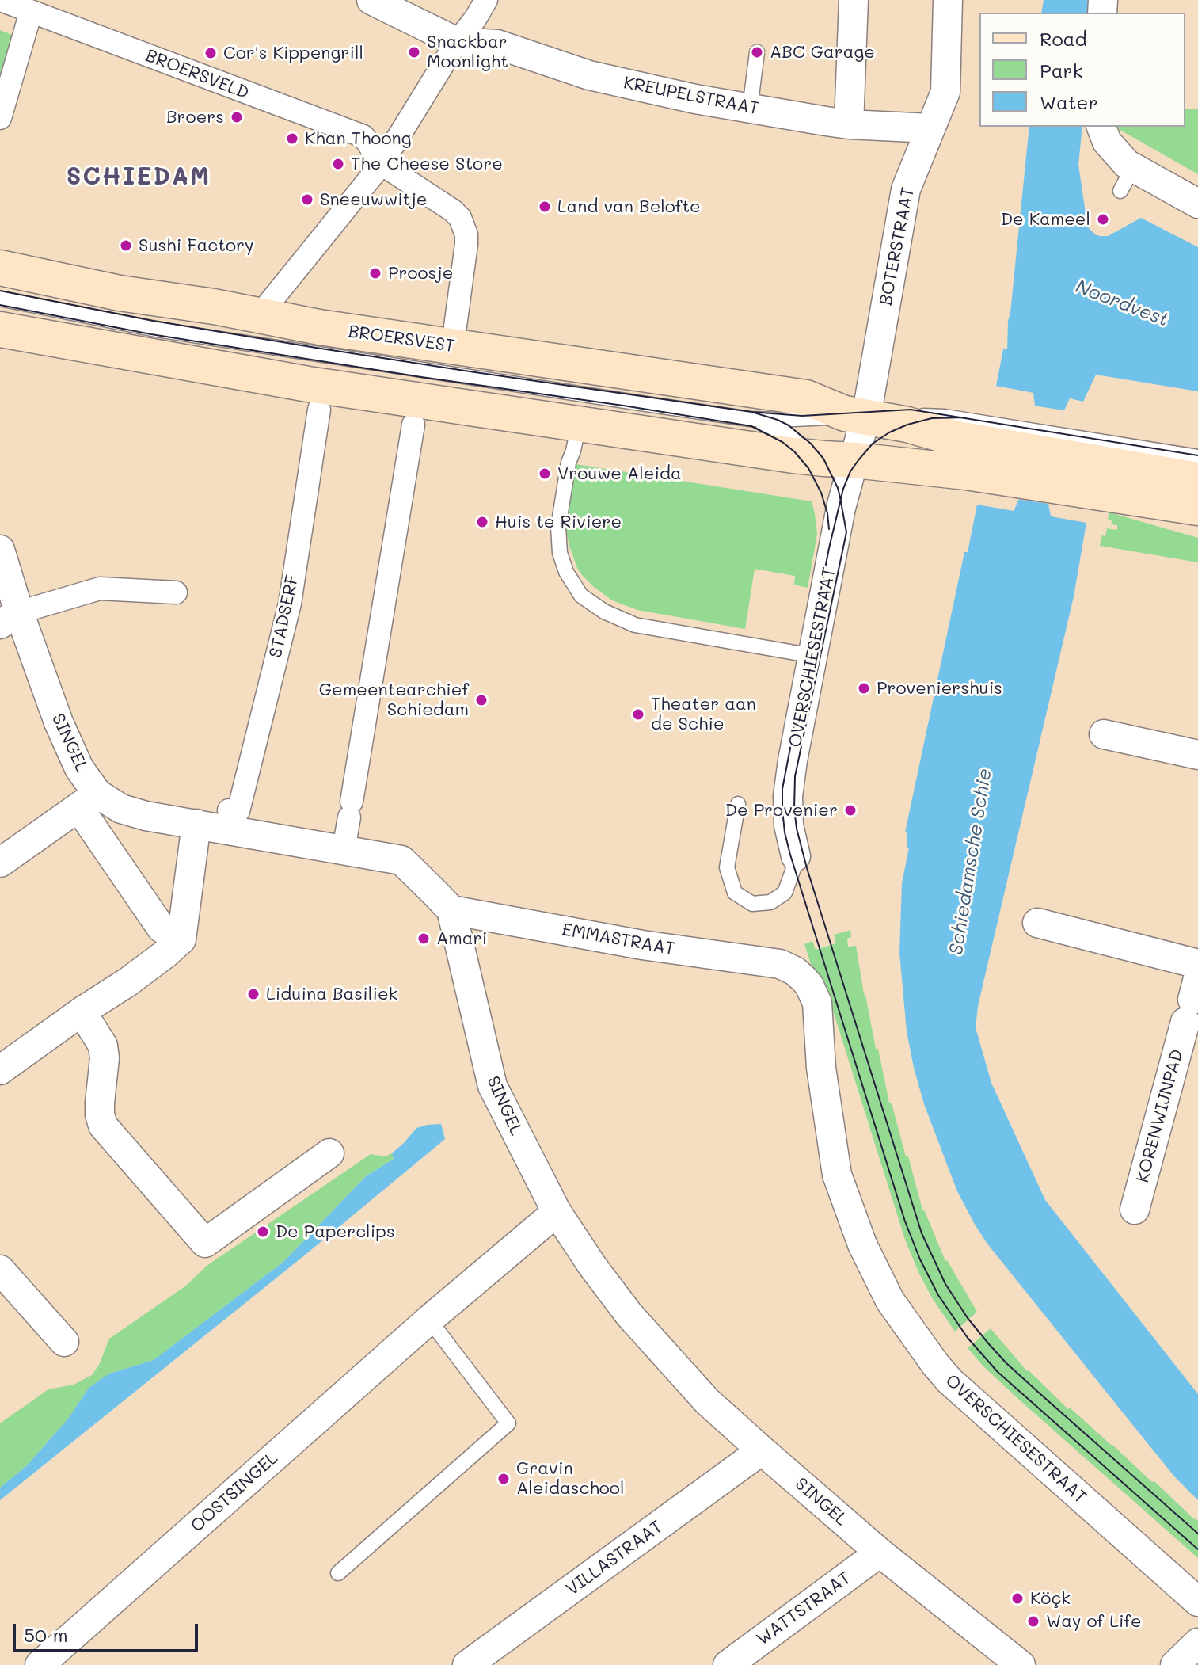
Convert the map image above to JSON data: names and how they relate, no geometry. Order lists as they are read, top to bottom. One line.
{"streets":{"main road":["BROERSVEST"],"street":["BROERSVELD","KREUPELSTRAAT","BOTERSTRAAT","STADSERF","OVERSCHIESESTRAAT","SINGEL","EMMASTRAAT","KORENWIJNPAD","OOSTSINGEL","VILLASTRAAT","WATTSTRAAT"]},"crossings":[["KREUPELSTRAAT","BOTERSTRAAT"],["BOTERSTRAAT","BROERSVEST"],["BOTERSTRAAT","OVERSCHIESESTRAAT"],["STADSERF","SINGEL"],["OVERSCHIESESTRAAT","EMMASTRAAT"],["SINGEL","EMMASTRAAT"],["SINGEL","OOSTSINGEL"],["SINGEL","VILLASTRAAT"],["SINGEL","WATTSTRAAT"]],"districts":["SCHIEDAM"],"water":["Noordvest","Schiedamsche Schie"],"places":["Snackbar Moonlight","ABC Garage","Cor's Kippengrill","Broers","Khan Thoong","The Cheese Store","Sneeuwwitje","Land van Belofte","De Kameel","Sushi Factory","Proosje","Vrouwe Aleida","Huis te Riviere","Proveniershuis","Gemeentearchief Schiedam","Theater aan de Schie","De Provenier","Amari","Liduina Basiliek","De Paperclips","Gravin Aleidaschool","Köçk","Way of Life"],"legend":["Road","Park","Water"],"scale_bar":"50 m"}
